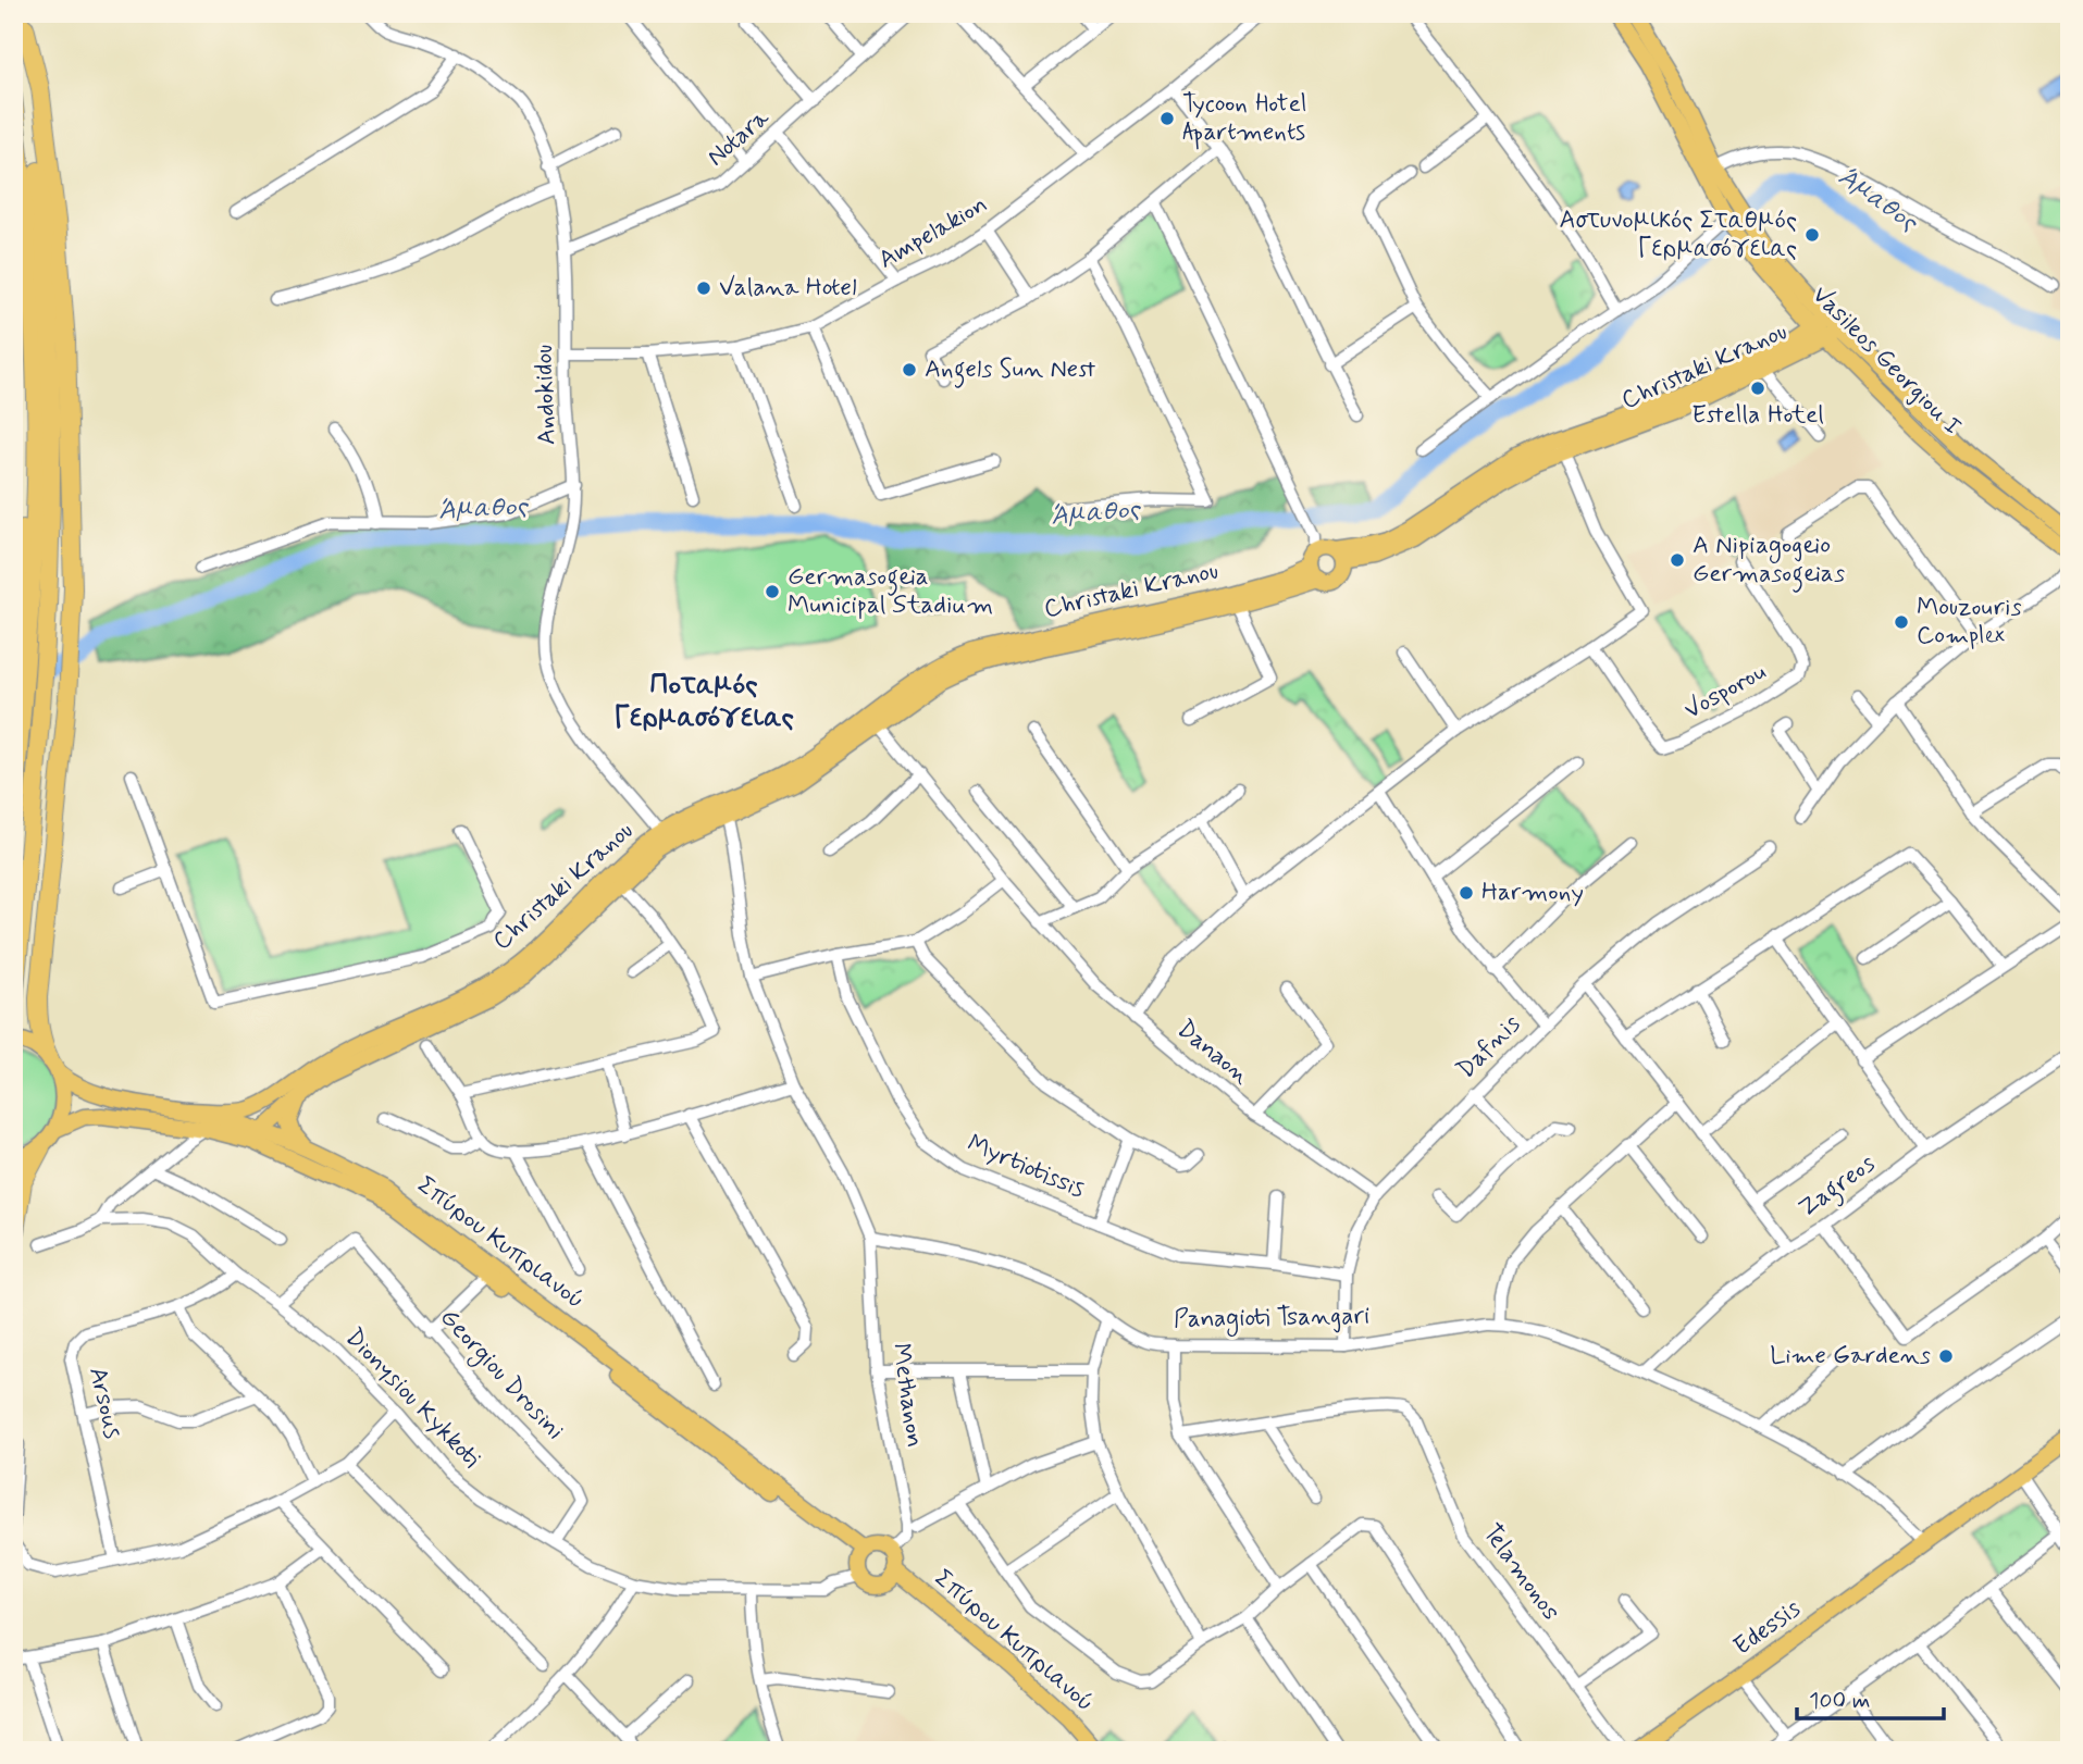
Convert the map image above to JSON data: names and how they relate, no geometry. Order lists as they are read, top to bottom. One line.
{"streets":{"main road":["Vasileos Georgiou I","Christaki Kranou","Σπύρου Κυπριανού","Edessis"],"street":["Notara","Ampelakion","Andokidou","Vosporou","Dafnis","Danaon","Myrtiotissis","Zagreos","Panagioti Tsangari","Georgiou Drosini","Methanon","Dionysiou Kykkoti","Arsous","Telamonos"]},"crossings":[["Notara","Andokidou"],["Ampelakion","Andokidou"],["Vasileos Georgiou I","Christaki Kranou"],["Christaki Kranou","Andokidou"],["Christaki Kranou","Danaon"],["Christaki Kranou","Σπύρου Κυπριανού"],["Dafnis","Danaon"],["Dafnis","Myrtiotissis"],["Dafnis","Panagioti Tsangari"],["Zagreos","Panagioti Tsangari"],["Σπύρου Κυπριανού","Methanon"],["Σπύρου Κυπριανού","Dionysiou Kykkoti"],["Panagioti Tsangari","Methanon"],["Panagioti Tsangari","Edessis"],["Georgiou Drosini","Dionysiou Kykkoti"],["Methanon","Dionysiou Kykkoti"],["Dionysiou Kykkoti","Arsous"]],"districts":["Ποταμός Γερμασόγειας"],"water":["Άμαθος"],"places":["Tycoon Hotel Apartments","Αστυνομικός Σταθμός Γερμασόγειας","Valana Hotel","Angels Sun Nest","Estella Hotel","A Nipiagogeio Germasogeias","Germasogeia Municipal Stadium","Mouzouris Complex","Harmony","Lime Gardens"],"scale_bar":"100 m"}
